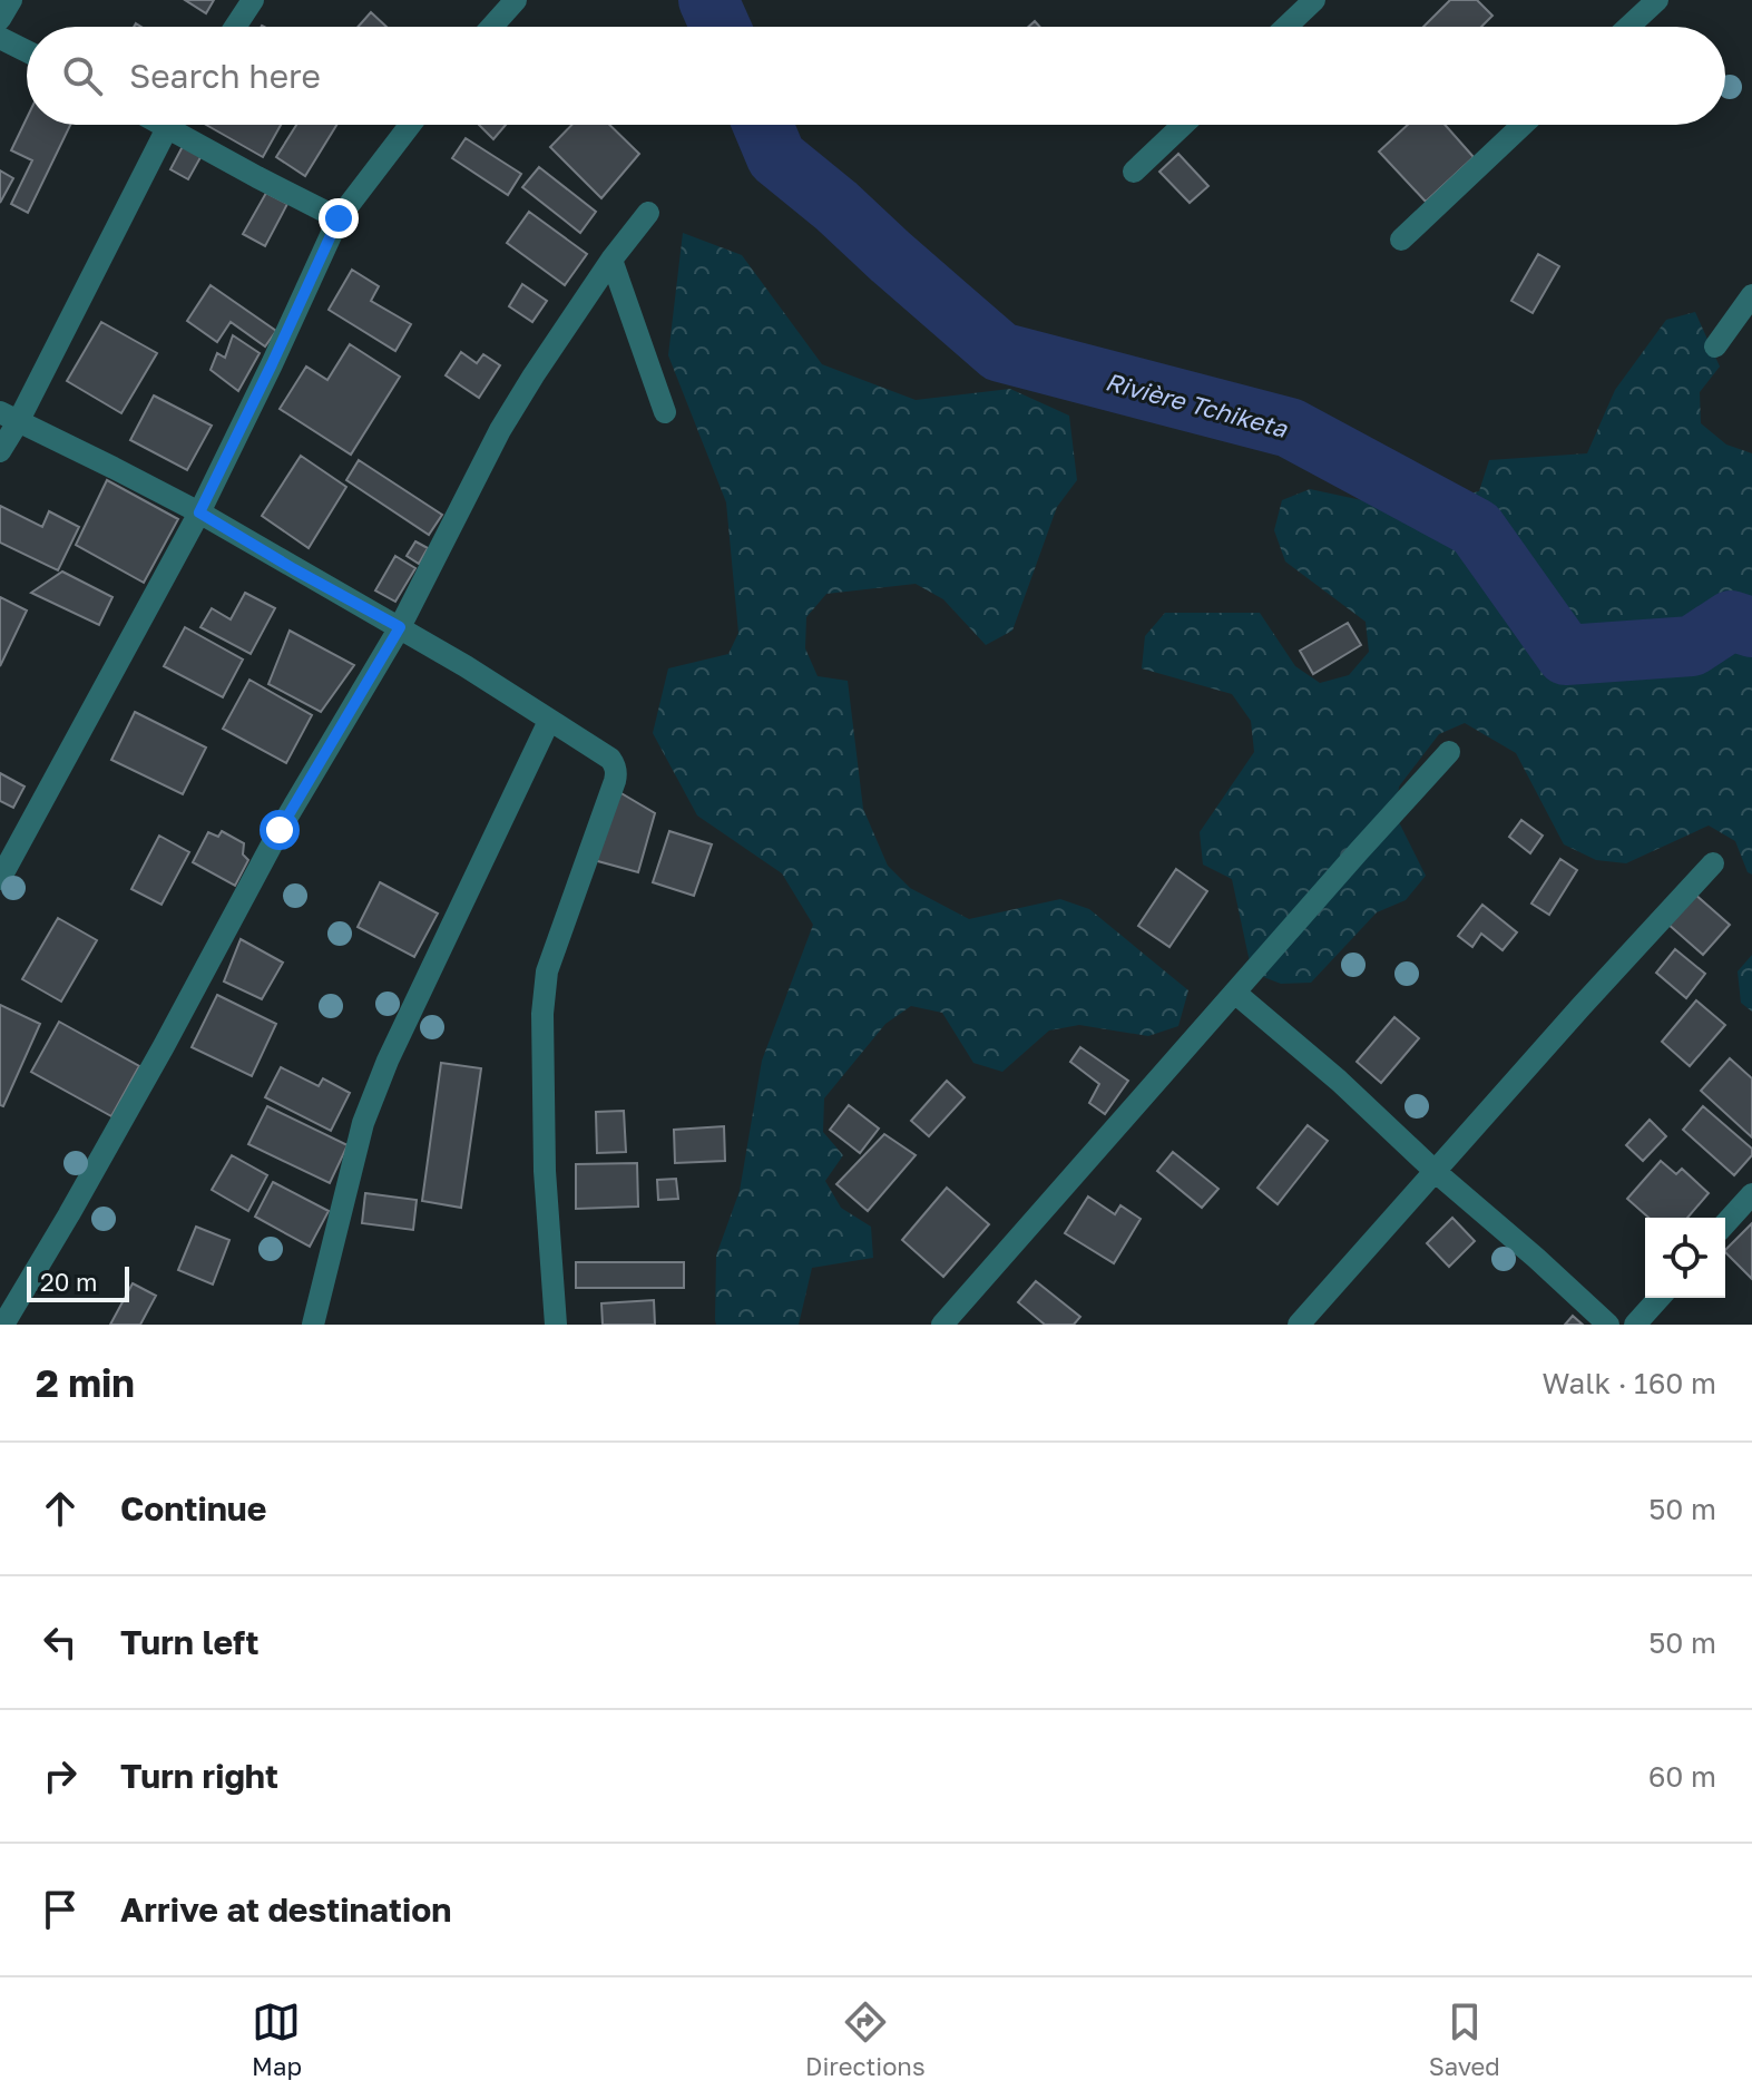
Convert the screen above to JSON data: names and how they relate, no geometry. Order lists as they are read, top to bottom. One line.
{"water":["Rivière Tchiketa"],"scale_bar":"20 m","page":{"search":"Search here","scale":"20 m","heading":["2 min","Walk · 160 m"],"list":[["Continue","50 m"],["Turn left","50 m"],["Turn right","60 m"],"Arrive at destination"],"nav":["Map","Directions","Saved"]}}
